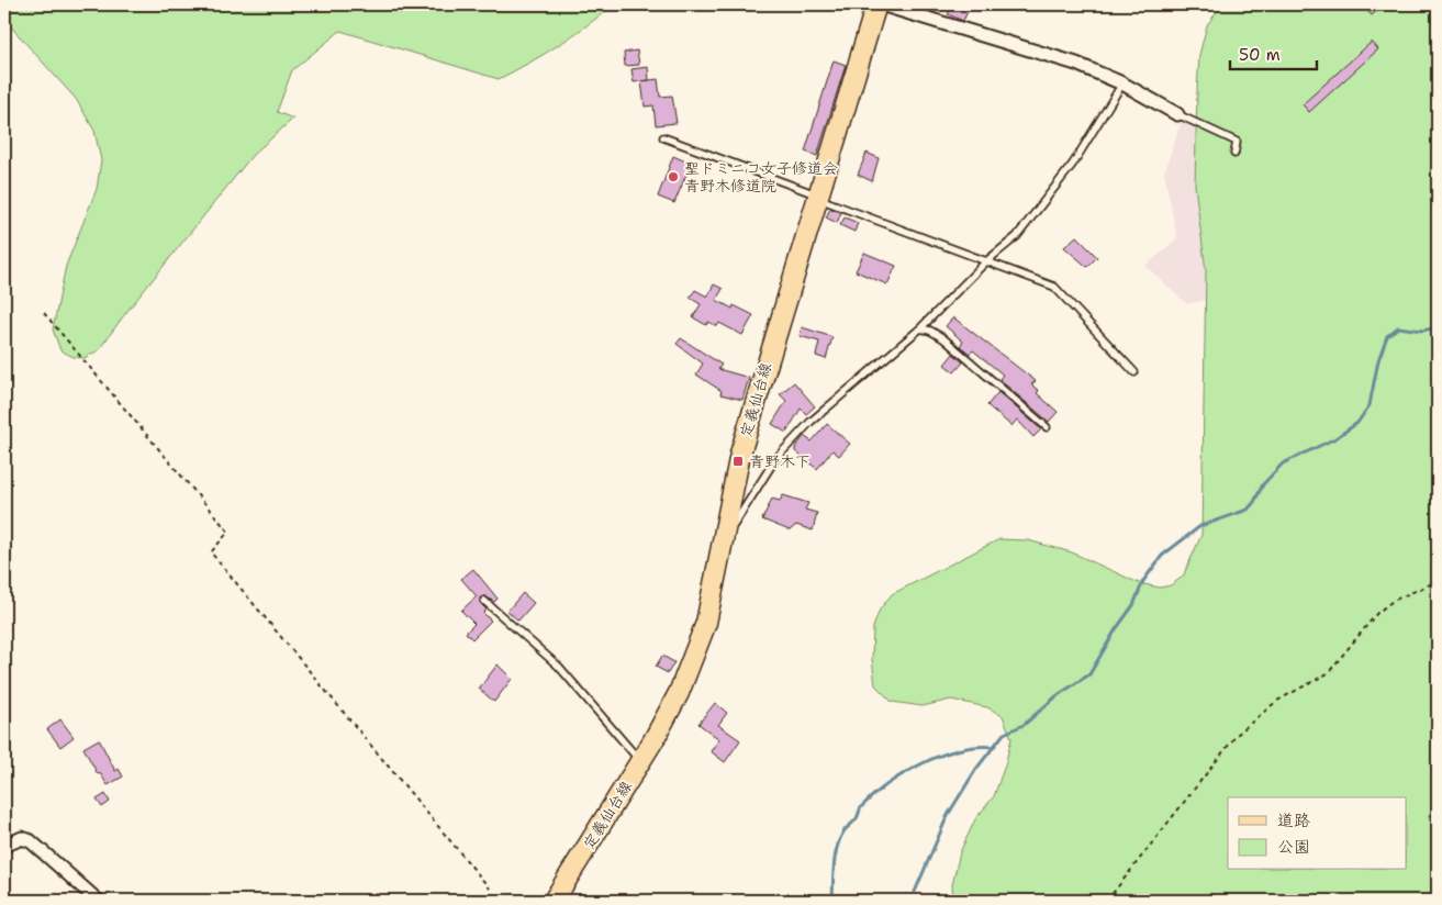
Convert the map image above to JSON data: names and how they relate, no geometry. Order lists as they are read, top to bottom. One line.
{"streets":{"main road":["定義仙台線"]},"places":{"other":["聖ドミニコ女子修道会 青野木修道院"],"transit":["青野木下"]},"legend":["道路","公園"],"scale_bar":"50 m"}
